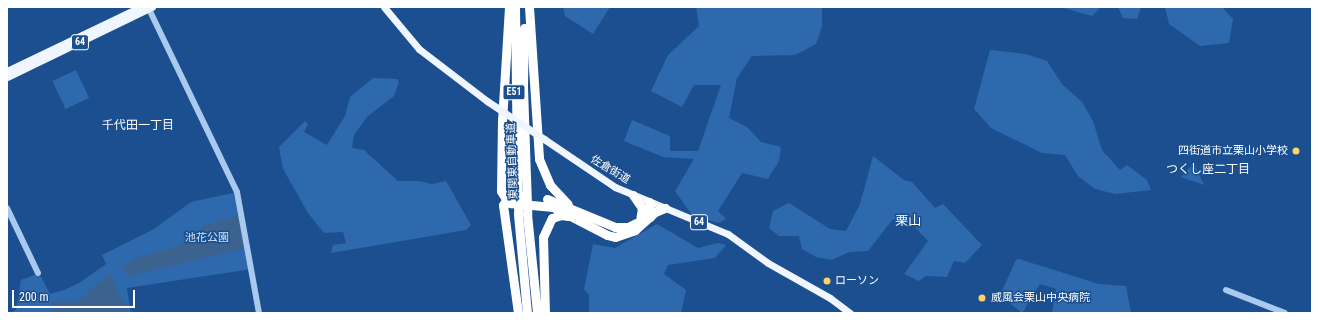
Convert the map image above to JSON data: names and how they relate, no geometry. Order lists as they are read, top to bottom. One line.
{"streets":{"highway":["E51","東関東自動車道"],"main road":["64","佐倉街道"]},"districts":["千代田一丁目","つくし座二丁目","栗山"],"parks":["池花公園"],"places":["四街道市立栗山小学校","ローソン","威風会栗山中央病院"],"scale_bar":"200 m"}
